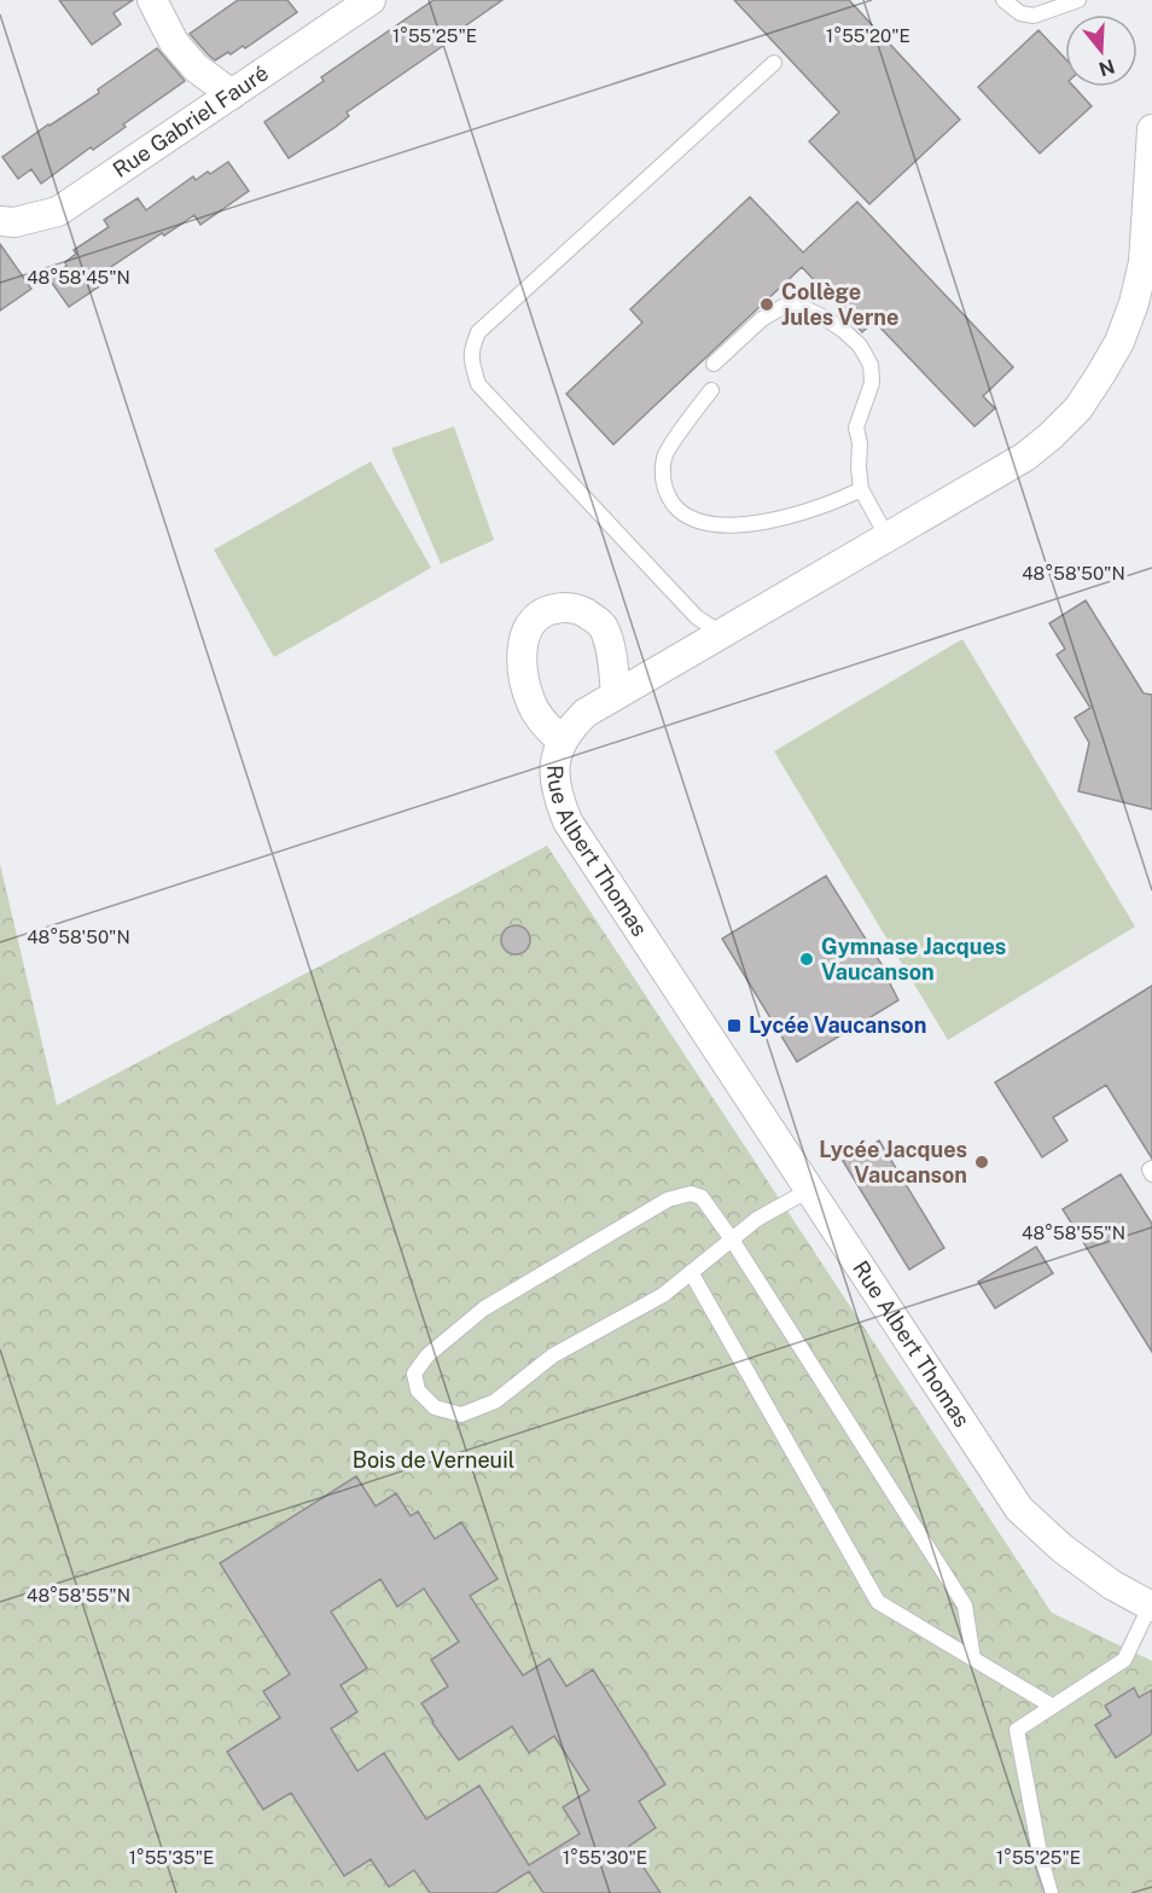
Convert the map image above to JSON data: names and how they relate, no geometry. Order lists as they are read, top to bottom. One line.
{"streets":{"street":["Rue Gabriel Fauré","Rue Albert Thomas"]},"parks":["Bois de Verneuil"],"places":{"other":["Collège Jules Verne","Gymnase Jacques Vaucanson","Lycée Jacques Vaucanson"],"transit":["Lycée Vaucanson"]},"north":"bottom","coordinates":["1°55'25\"E","1°55'20\"E","48°58'45\"N","48°58'50\"N","48°58'55\"N","1°55'35\"E","1°55'30\"E"]}
